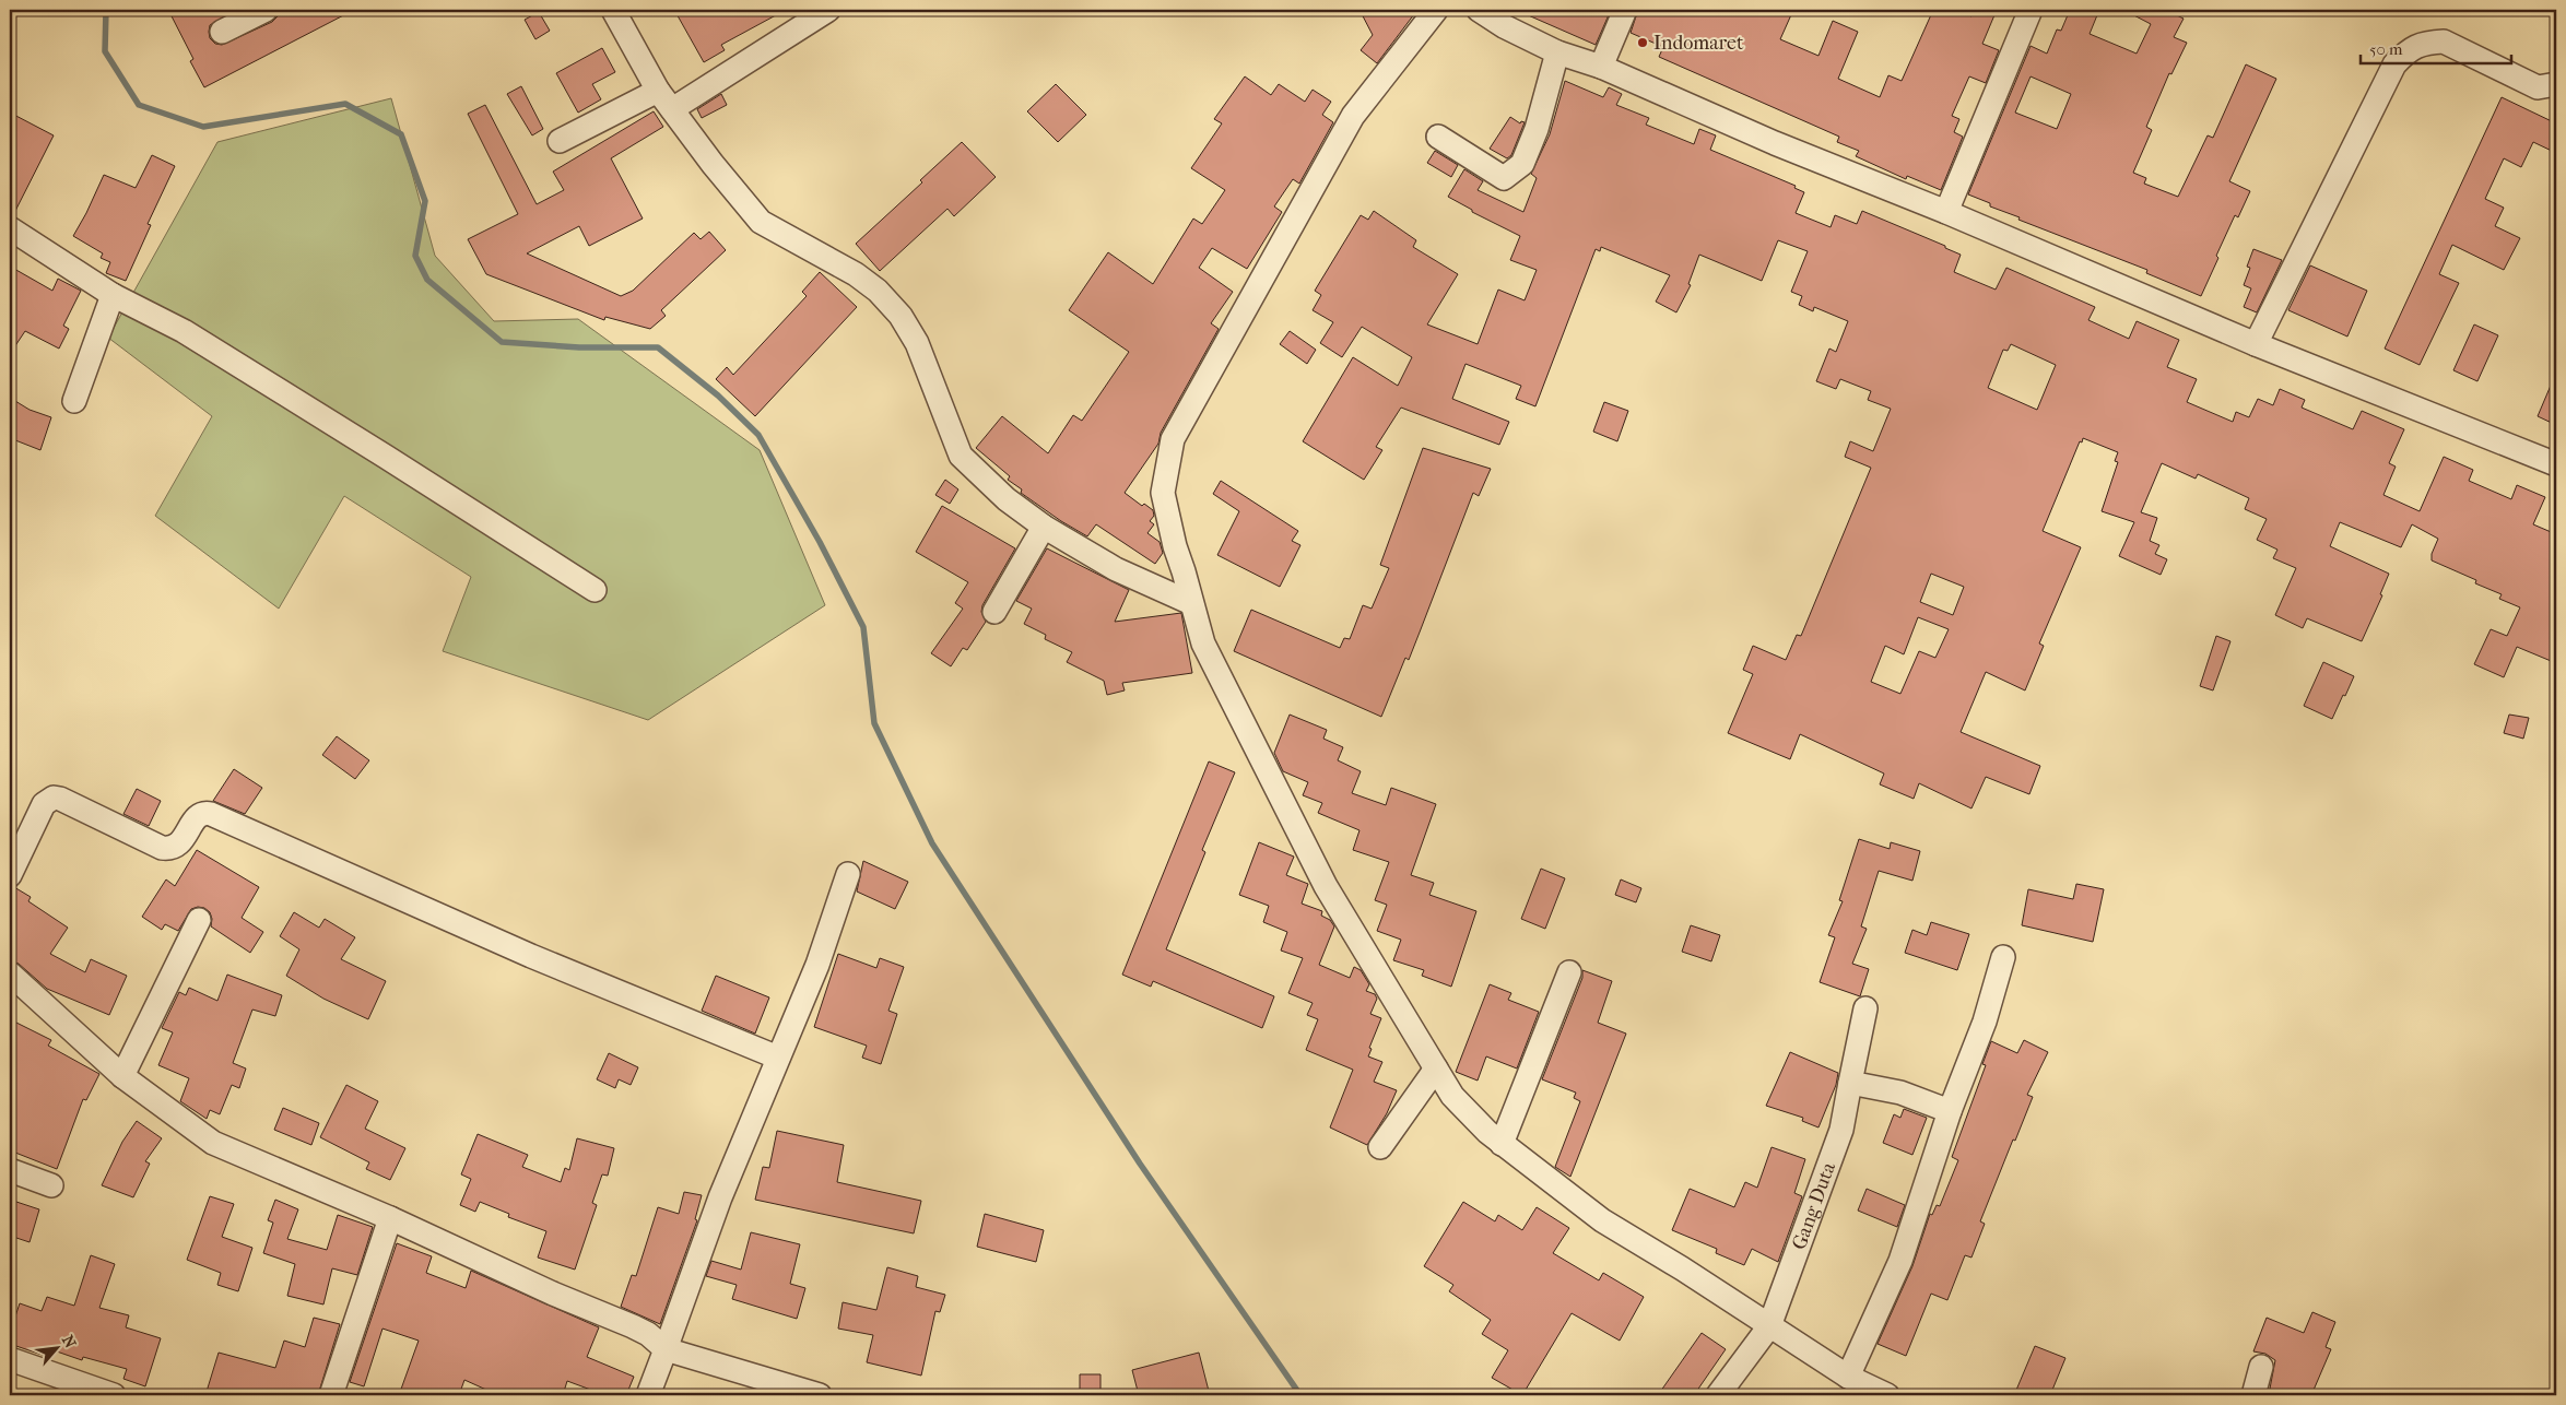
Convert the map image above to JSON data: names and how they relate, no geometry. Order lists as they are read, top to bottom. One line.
{"streets":{"street":["Gang Duta"]},"places":["Indomaret"],"scale_bar":"50 m","north":"top right"}
